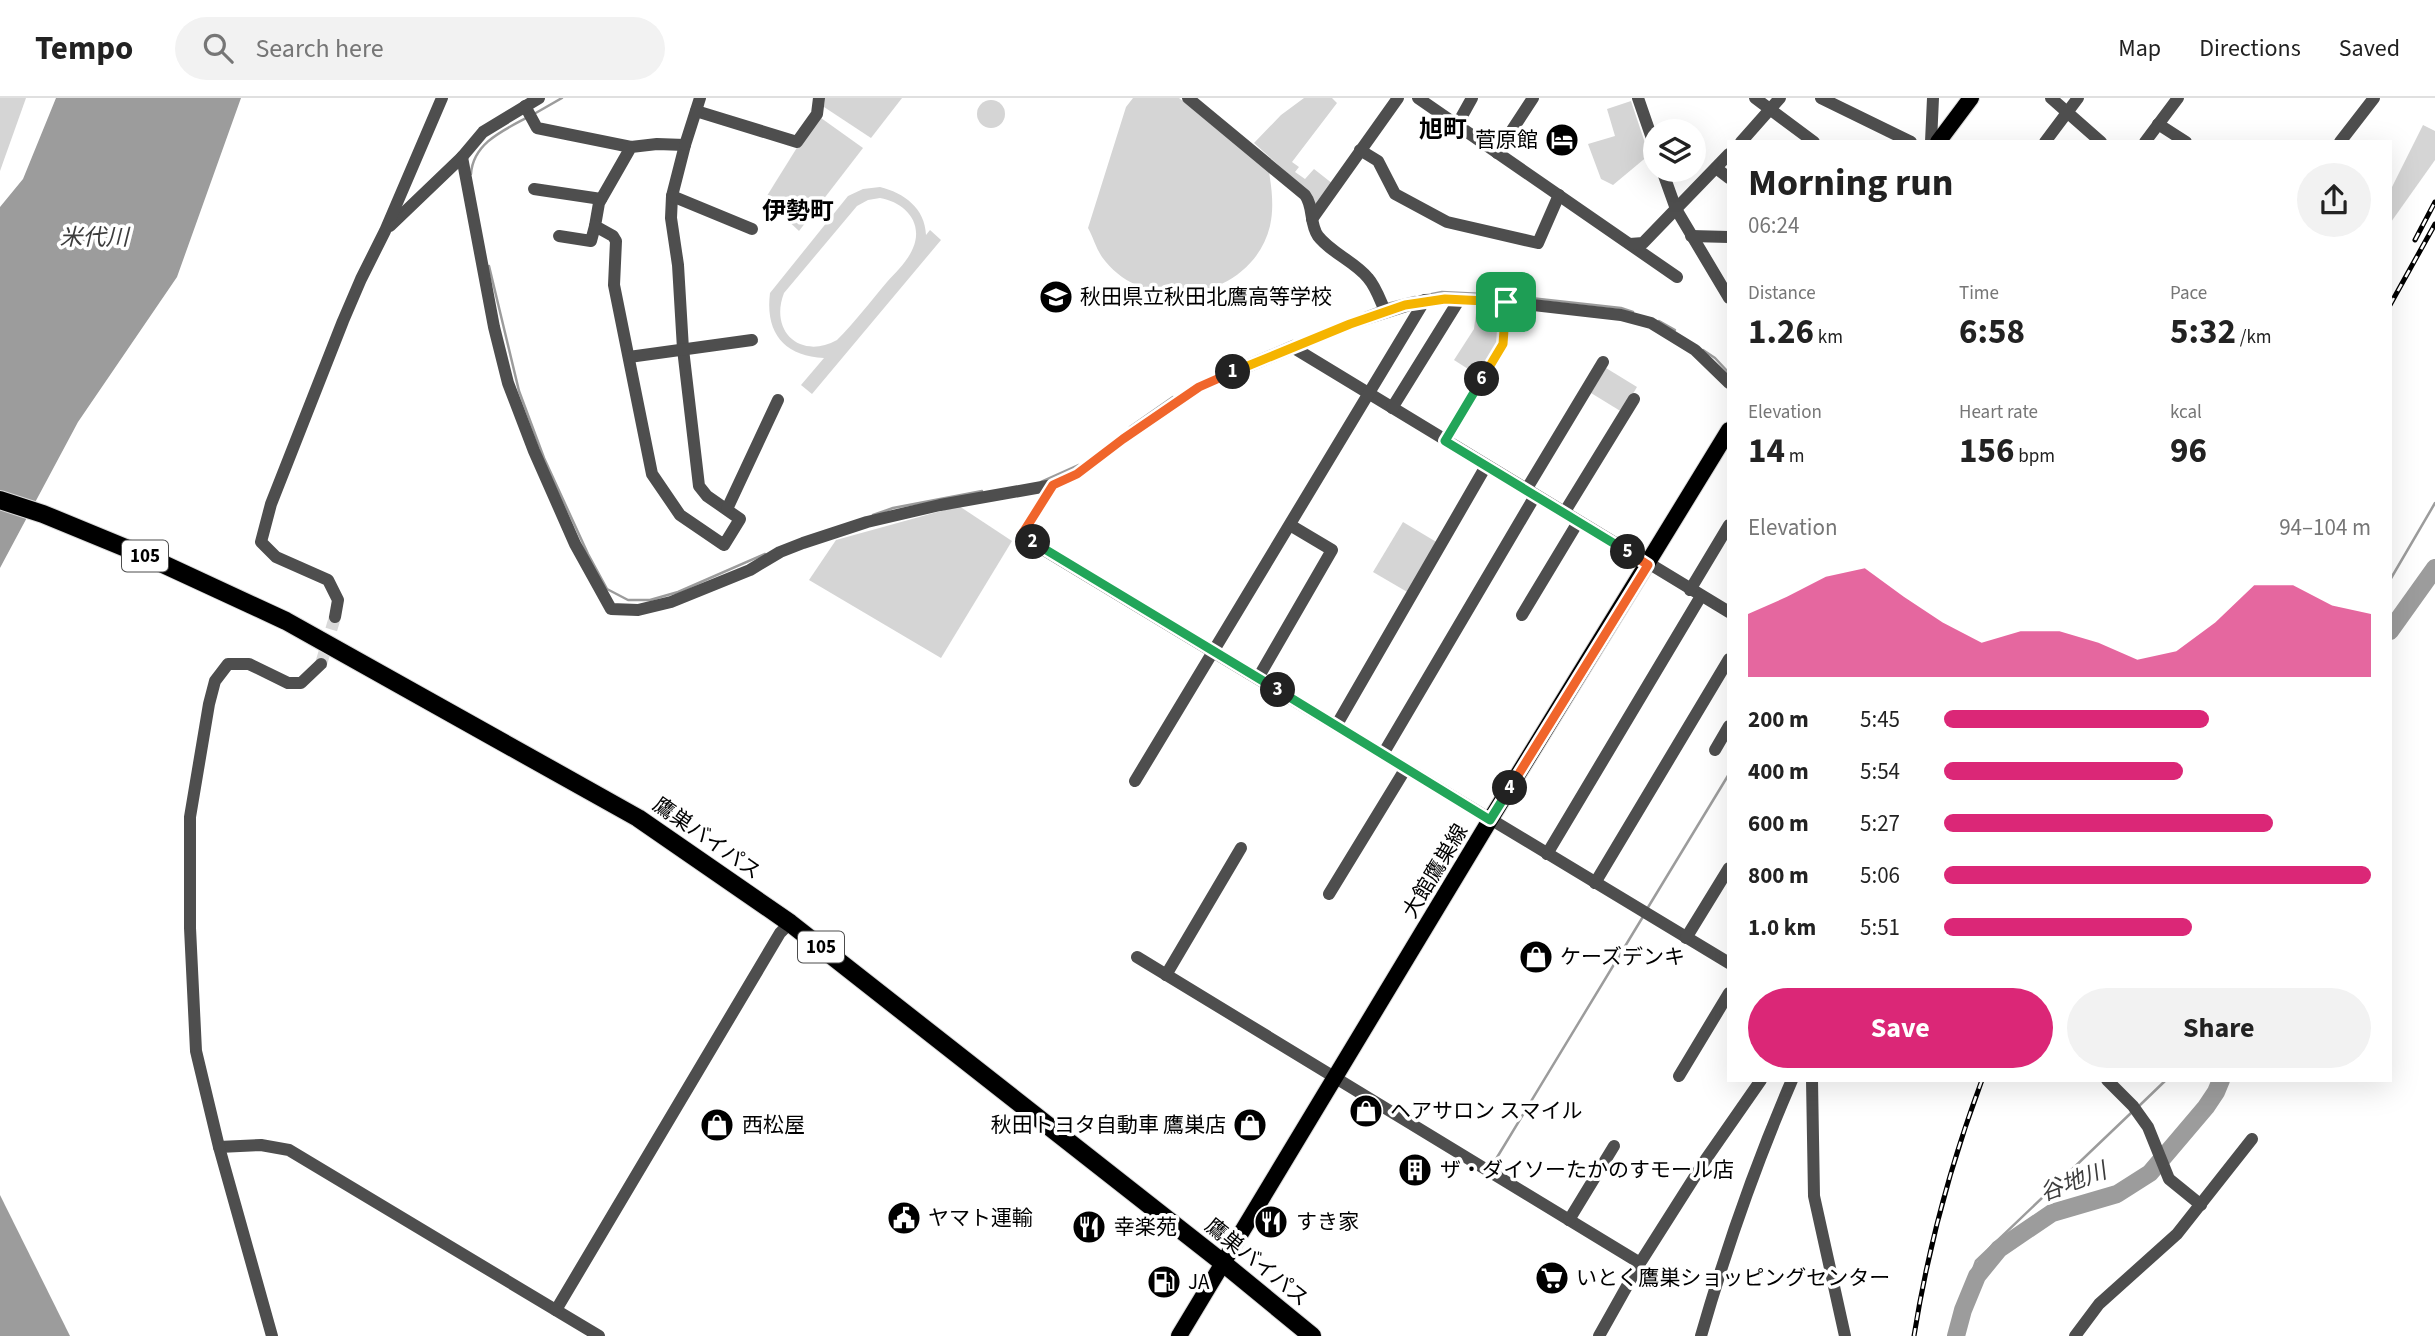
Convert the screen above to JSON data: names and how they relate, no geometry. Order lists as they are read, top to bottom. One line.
{"streets":{"highway":["105","鷹巣バイパス"],"main road":["大館鷹巣線"]},"crossings":[["鷹巣バイパス","大館鷹巣線"]],"districts":["旭町","伊勢町"],"water":["米代川","谷地川"],"places":{"hotel":["菅原館"],"school or university":["秋田県立秋田北鷹高等学校"],"shop":["ケーズデンキ","ヘアサロン スマイル","西松屋","秋田トヨタ自動車 鷹巣店"],"building":["ザ・ダイソーたかのすモール店"],"public building":["ヤマト運輸"],"restaurant":["すき家","幸楽苑"],"supermarket":["いとく鷹巣ショッピングセンター"],"fuel station":["JA"]},"page":{"header":"Tempo","search":"Search here","nav":["Map","Directions","Saved"],"heading":["Morning run","06:24"],"stats":[["Distance","1.26 km"],["Time","6:58"],["Pace","5:32 /km"],["Elevation","14 m"],["Heart rate","156 bpm"],["kcal","96"]],"pins":["1","6","2","5","3","4"],"chart":["Elevation","94–104 m"],"list":[{"name":"200 m","note":"5:45"},{"name":"400 m","note":"5:54"},{"name":"600 m","note":"5:27"},{"name":"800 m","note":"5:06"},{"name":"1.0 km","note":"5:51"}],"buttons":["Save","Share"]}}
